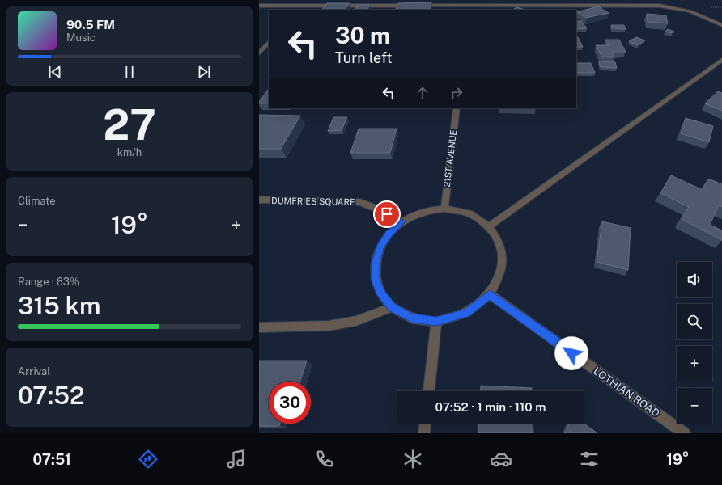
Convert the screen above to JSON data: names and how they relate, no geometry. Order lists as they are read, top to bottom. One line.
{"streets":{"street":["21ST AVENUE","DUMFRIES SQUARE","LOTHIAN ROAD"]},"page":{"turn":["30 m","Turn left"],"song":["90.5 FM","Music"],"tile":[["27","km/h"],"Climate",["Range · 63%","315 km"],["Arrival","07:52"]],"heat":["−","19°","+"],"map_buttons":["+","−"],"limit":"30","trip":"07:52 · 1 min · 110 m","tabs":["07:51","19°"]}}
